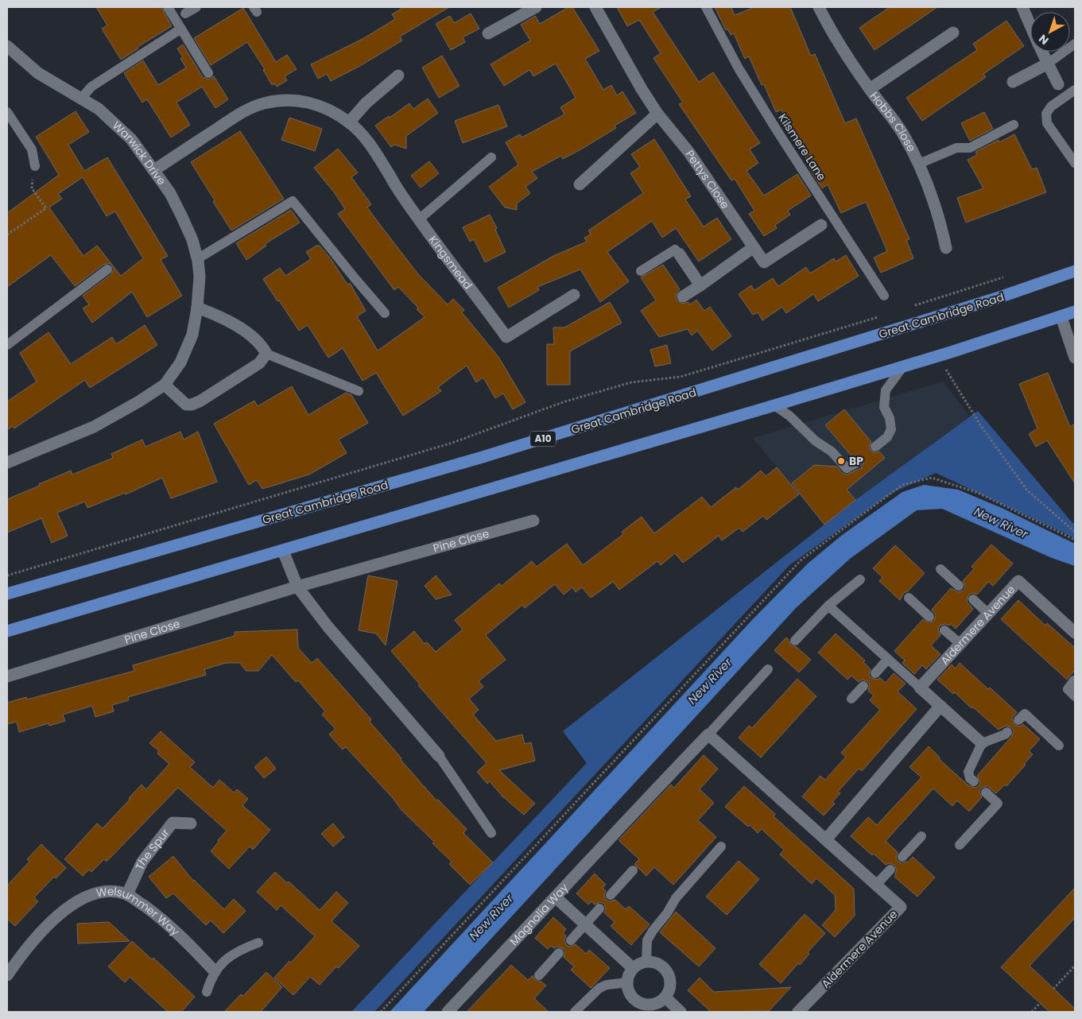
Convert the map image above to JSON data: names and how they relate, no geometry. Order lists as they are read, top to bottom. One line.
{"streets":{"highway":["Great Cambridge Road","A10"],"street":["Hobbs Close","Warwick Drive","Pettys Close","Kingsmead","Pine Close","Aldermere Avenue","The Spur","Magnolia Way","Welsummer Way"],"lane":["Kilsmere Lane"]},"crossings":[["Warwick Drive","Kingsmead"],["Aldermere Avenue","Magnolia Way"],["The Spur","Welsummer Way"]],"water":["New River"],"places":["BP"],"north":"bottom left"}
